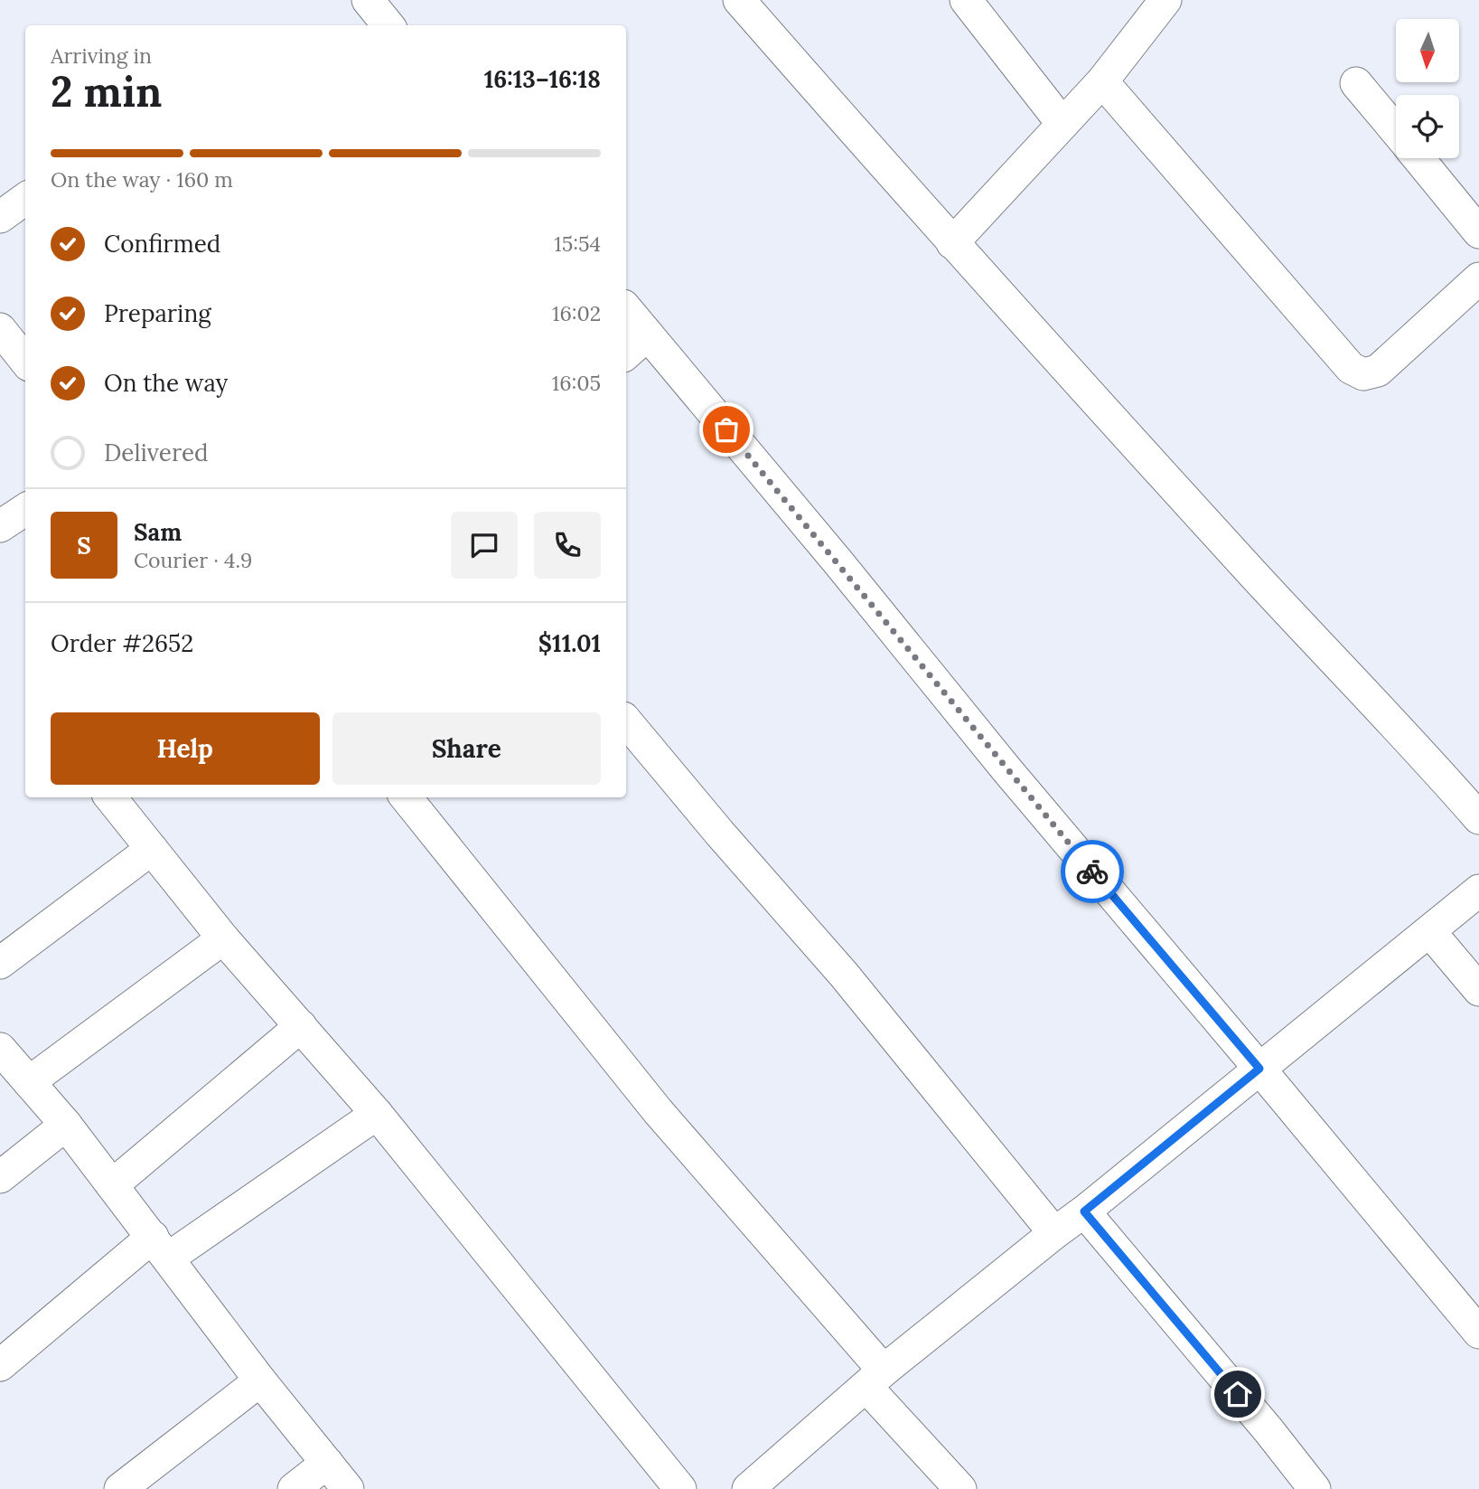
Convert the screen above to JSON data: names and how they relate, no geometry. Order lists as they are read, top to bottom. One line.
{"north":"bottom","page":{"heading":["2 min","Arriving in","16:13–16:18"],"panel":["Sam","Courier · 4.9","Order #2652","$11.01"],"bar":"On the way · 160 m","list":[["Confirmed","15:54"],["Preparing","16:02"],["On the way","16:05"],"Delivered"],"round":"S","buttons":["Help","Share"]}}
